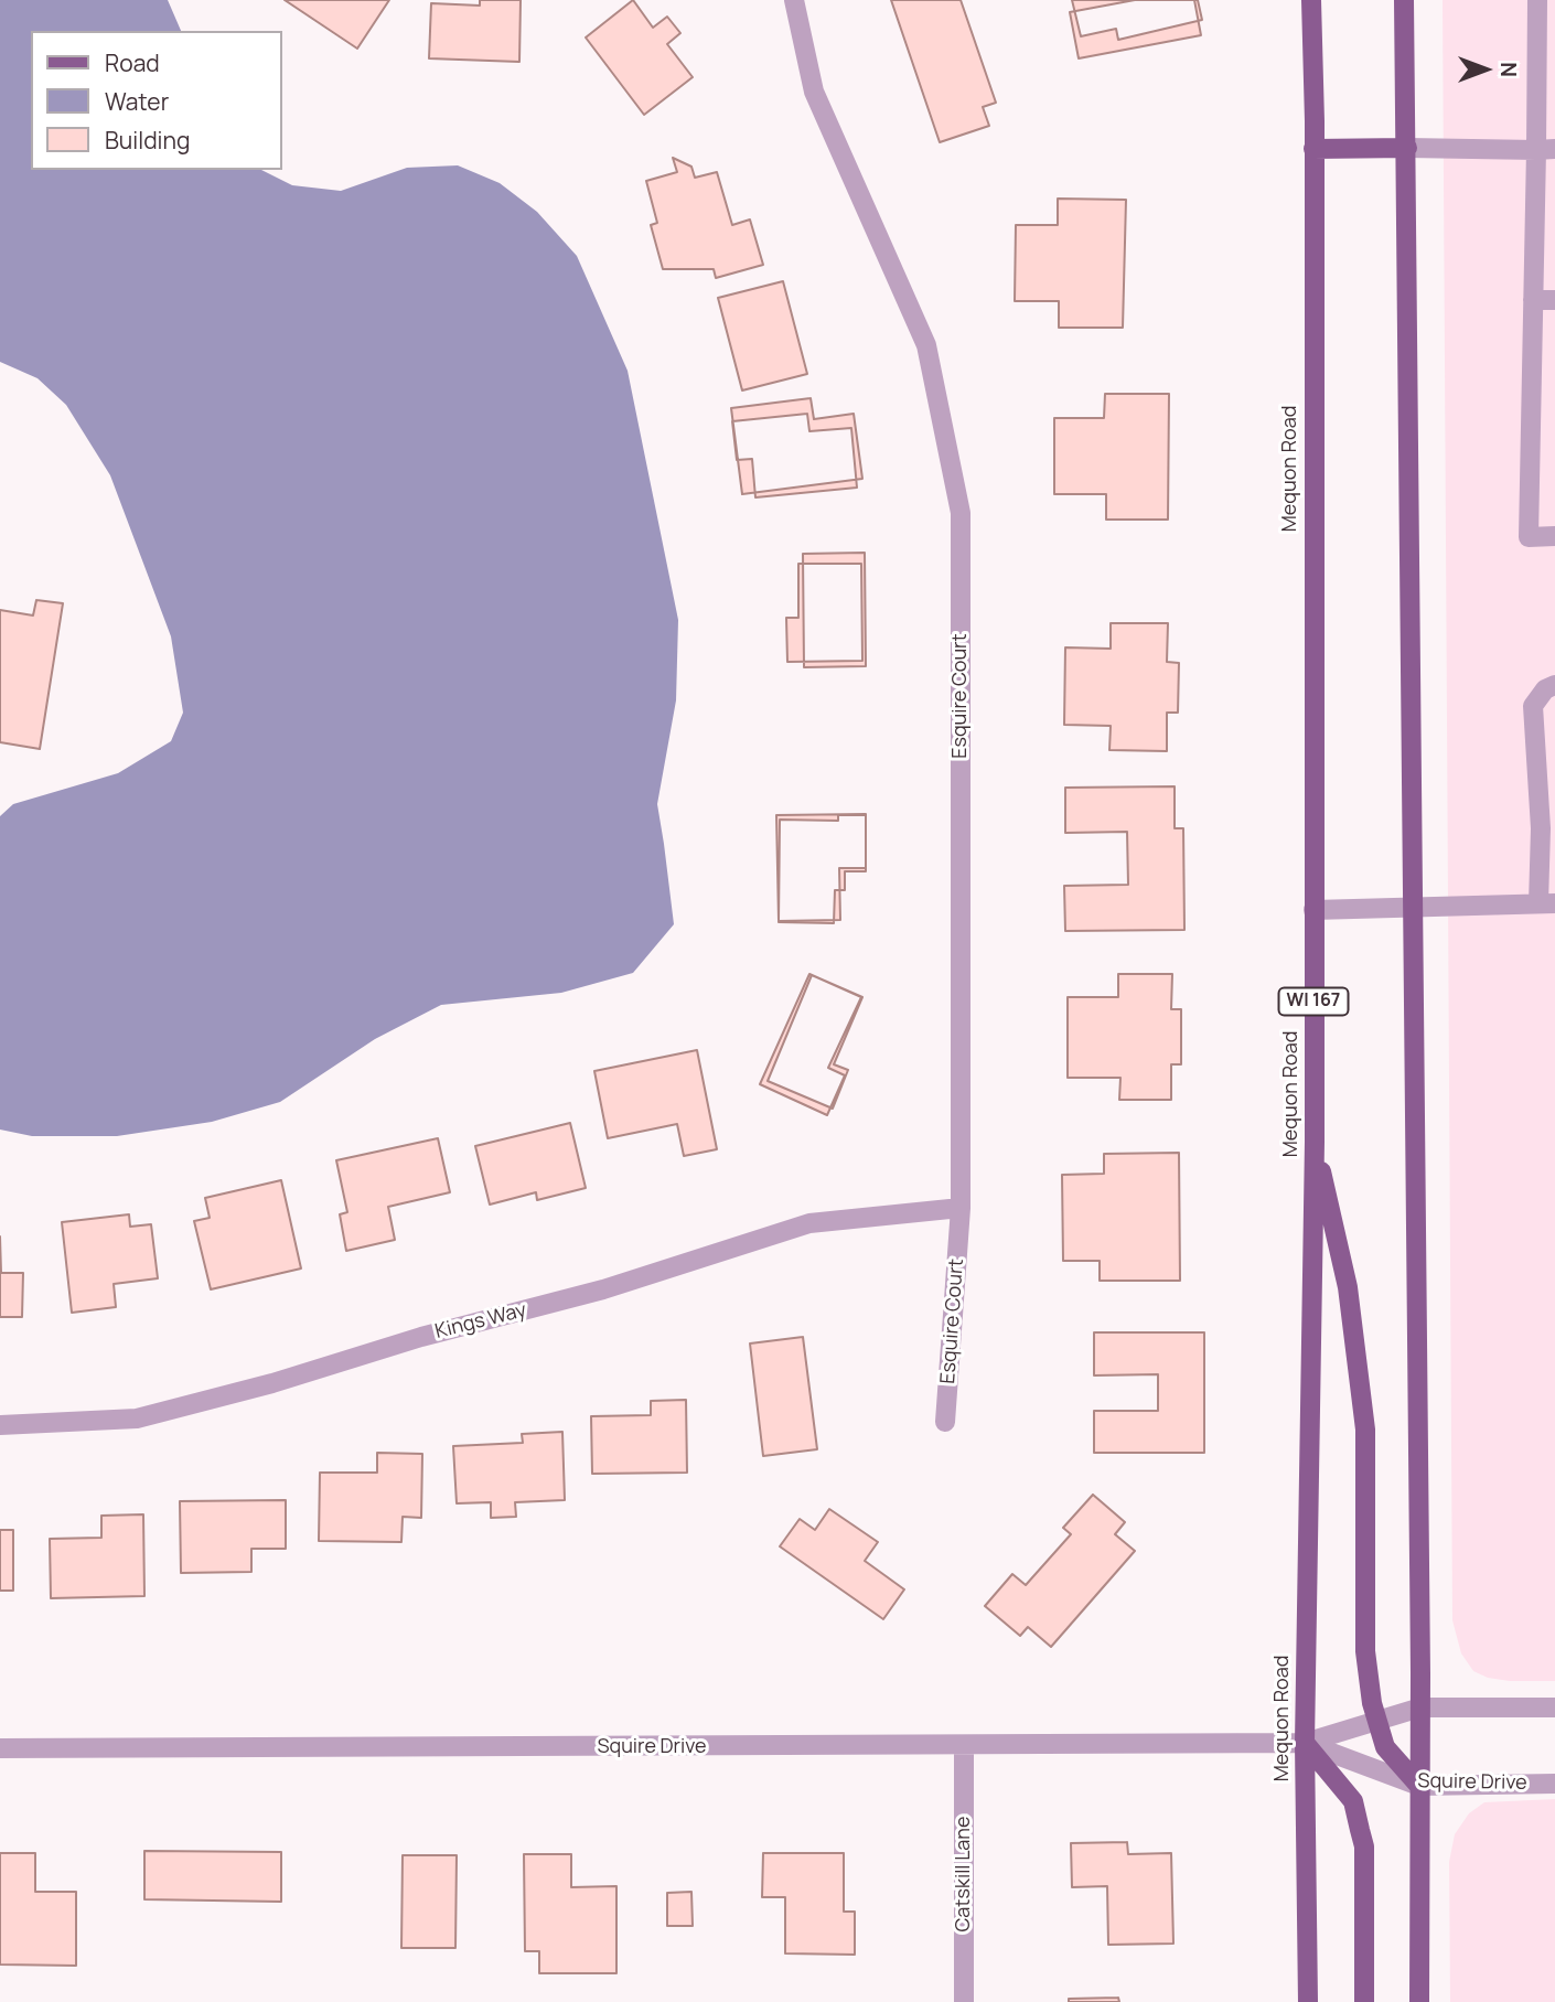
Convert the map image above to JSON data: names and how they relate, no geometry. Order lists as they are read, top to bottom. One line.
{"streets":{"main road":["Mequon Road","WI 167"],"street":["Esquire Court","Kings Way","Squire Drive","Catskill Lane"]},"crossings":[["Mequon Road","Squire Drive"],["Esquire Court","Kings Way"],["Squire Drive","Catskill Lane"]],"legend":["Road","Water","Building"],"north":"right"}
